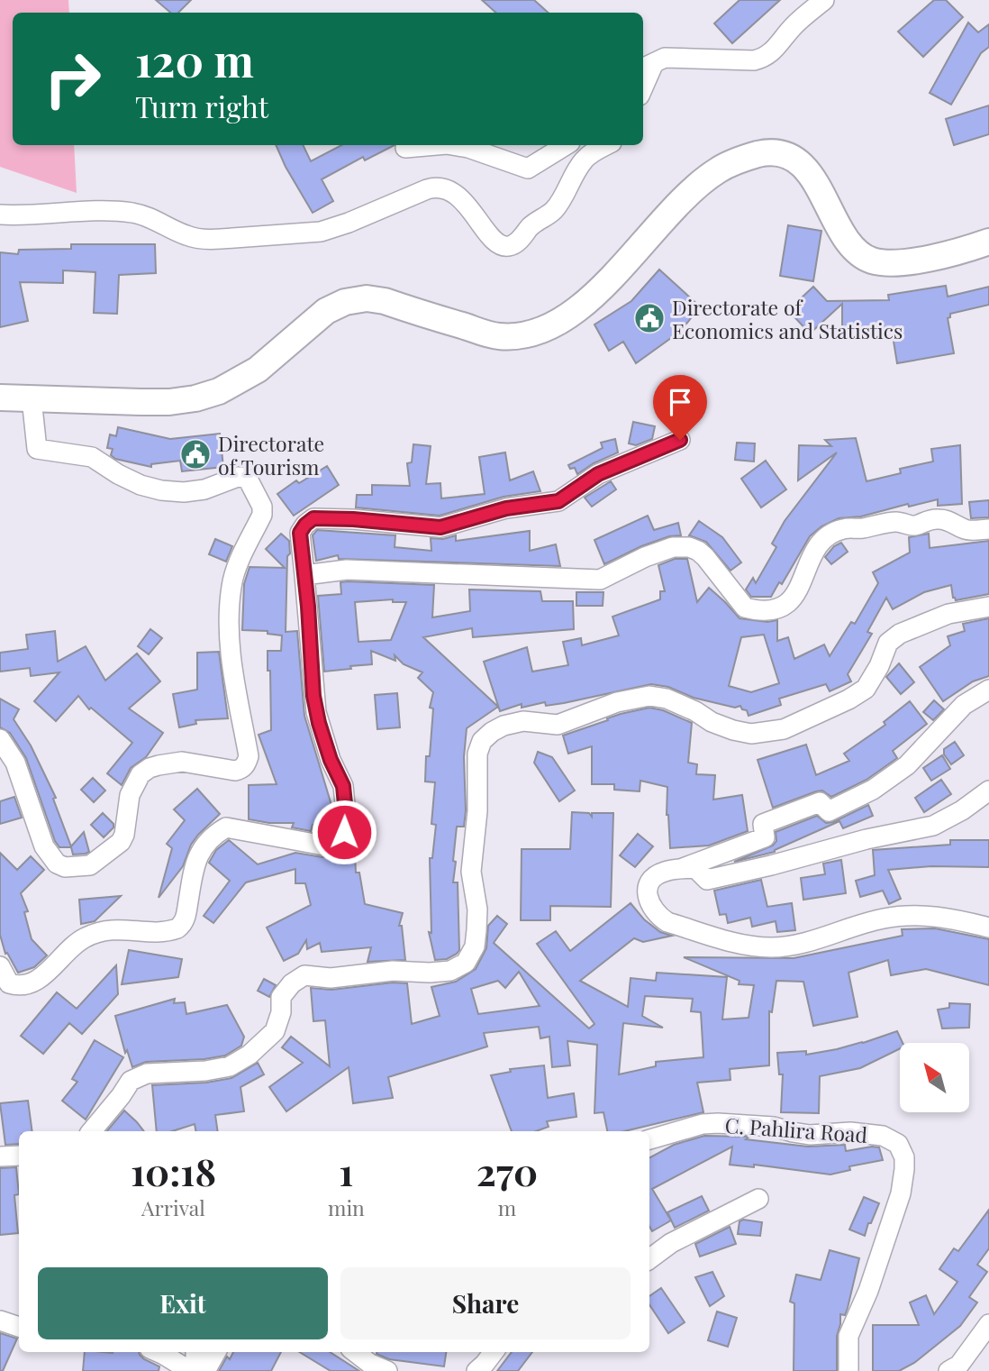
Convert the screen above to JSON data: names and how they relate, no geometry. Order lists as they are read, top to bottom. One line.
{"streets":{"street":["C. Pahlira Road"]},"places":{"public building":["Directorate of Economics and Statistics","Directorate of Tourism"]},"north":"top left","page":{"turn":["120 m","Turn right"],"eta":["10:18","Arrival","1","min","270","m"],"buttons":["Exit","Share"]}}
